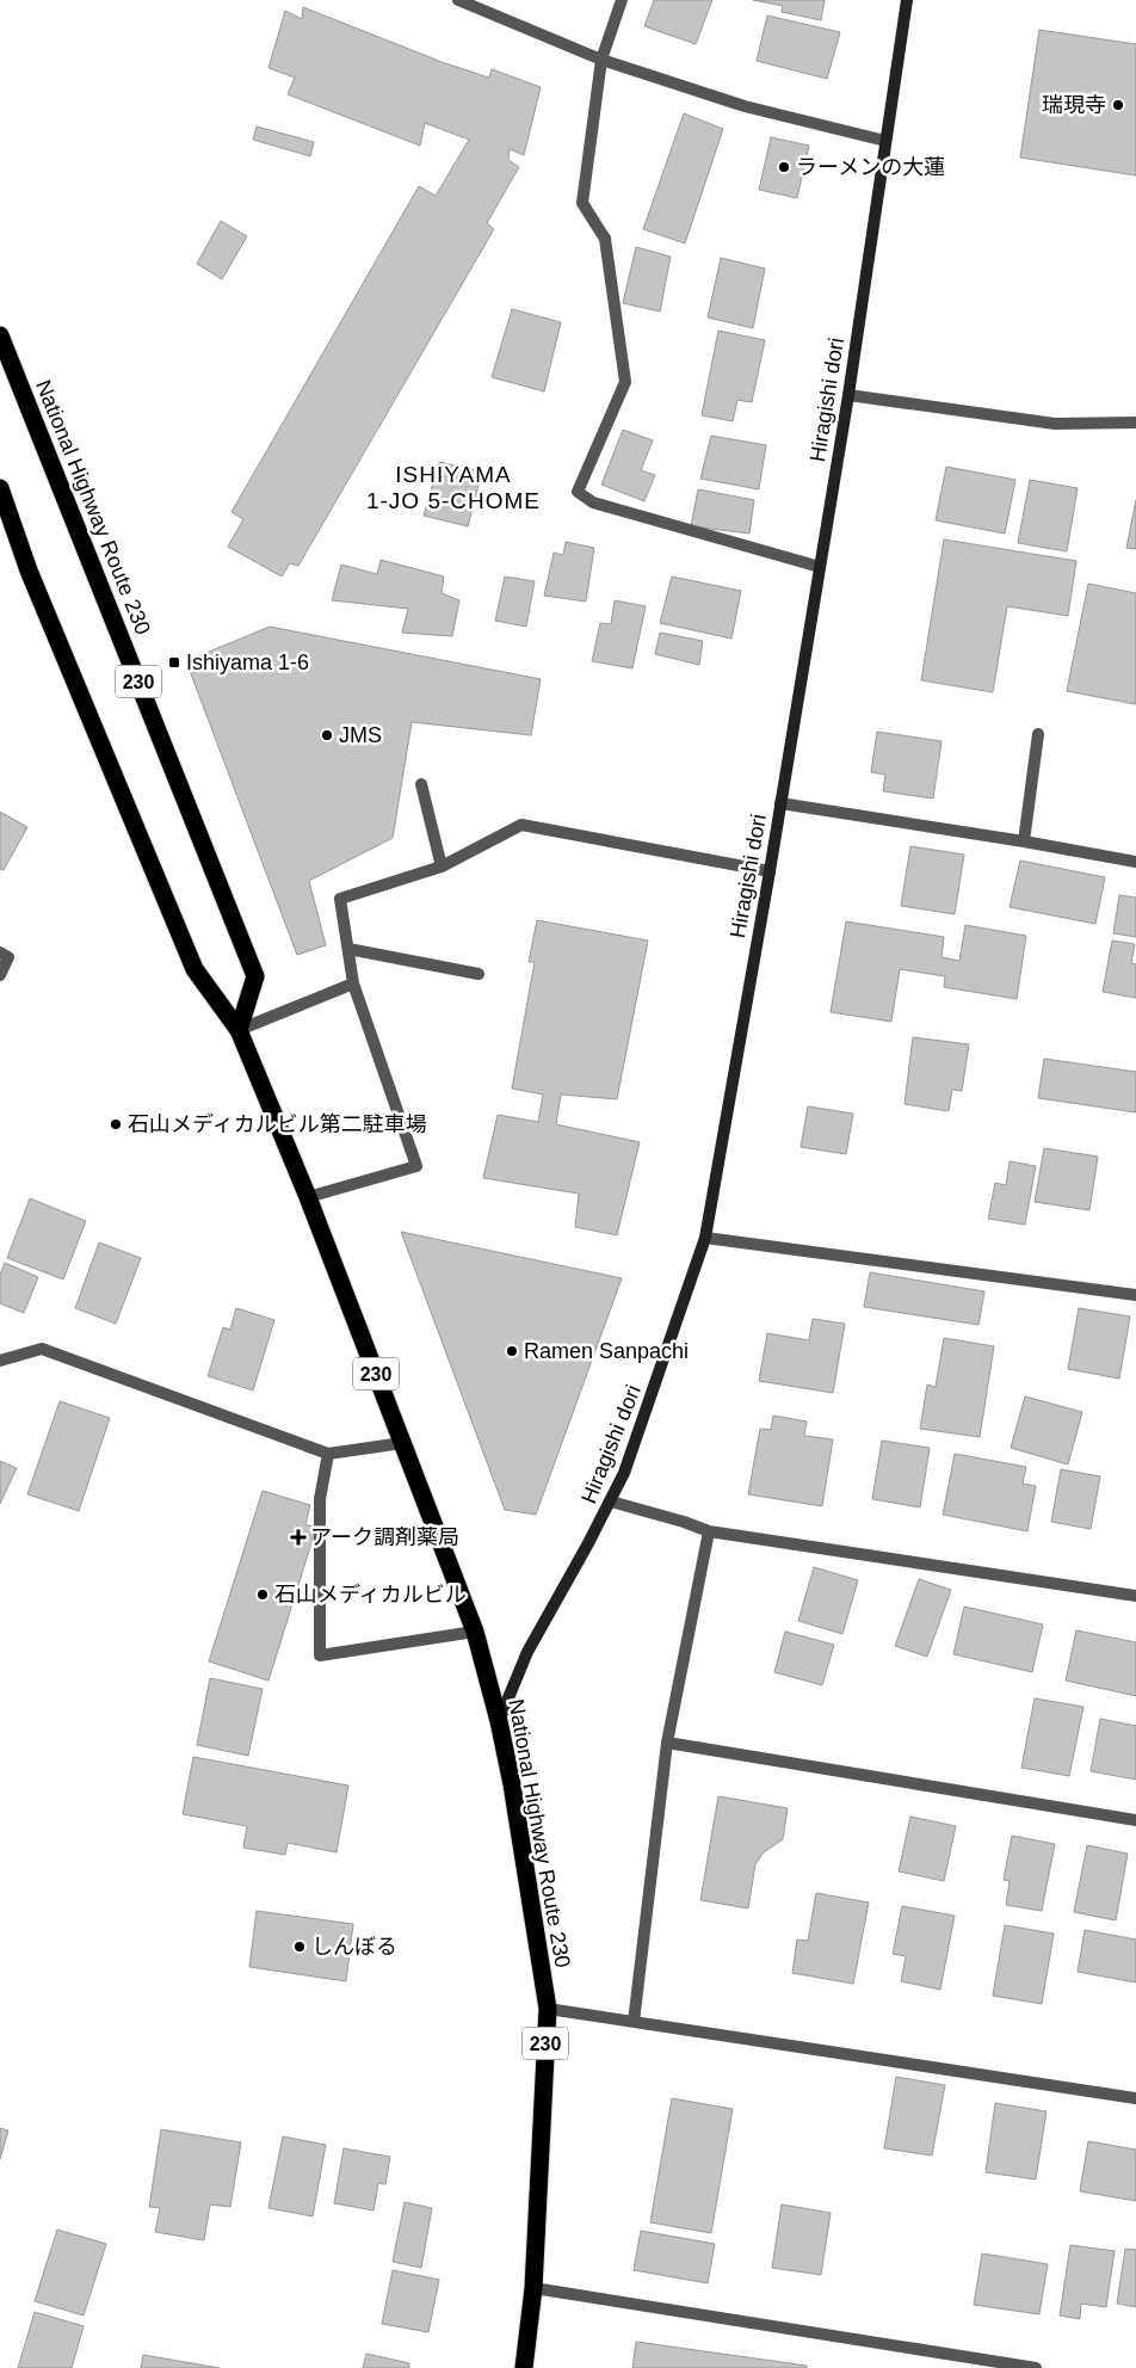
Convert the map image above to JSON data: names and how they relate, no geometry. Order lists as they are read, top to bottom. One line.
{"streets":{"highway":["National Highway Route 230","230"],"street":["Hiragishi dori"]},"crossings":[["Hiragishi dori","National Highway Route 230"]],"districts":["ISHIYAMA 1-JO 5-CHOME"],"places":{"other":["瑞現寺","ラーメンの大蓮","JMS","石山メディカルビル第二駐車場","Ramen Sanpachi","石山メディカルビル","しんぼる"],"transit":["Ishiyama 1-6"],"health":["アーク調剤薬局"]}}
